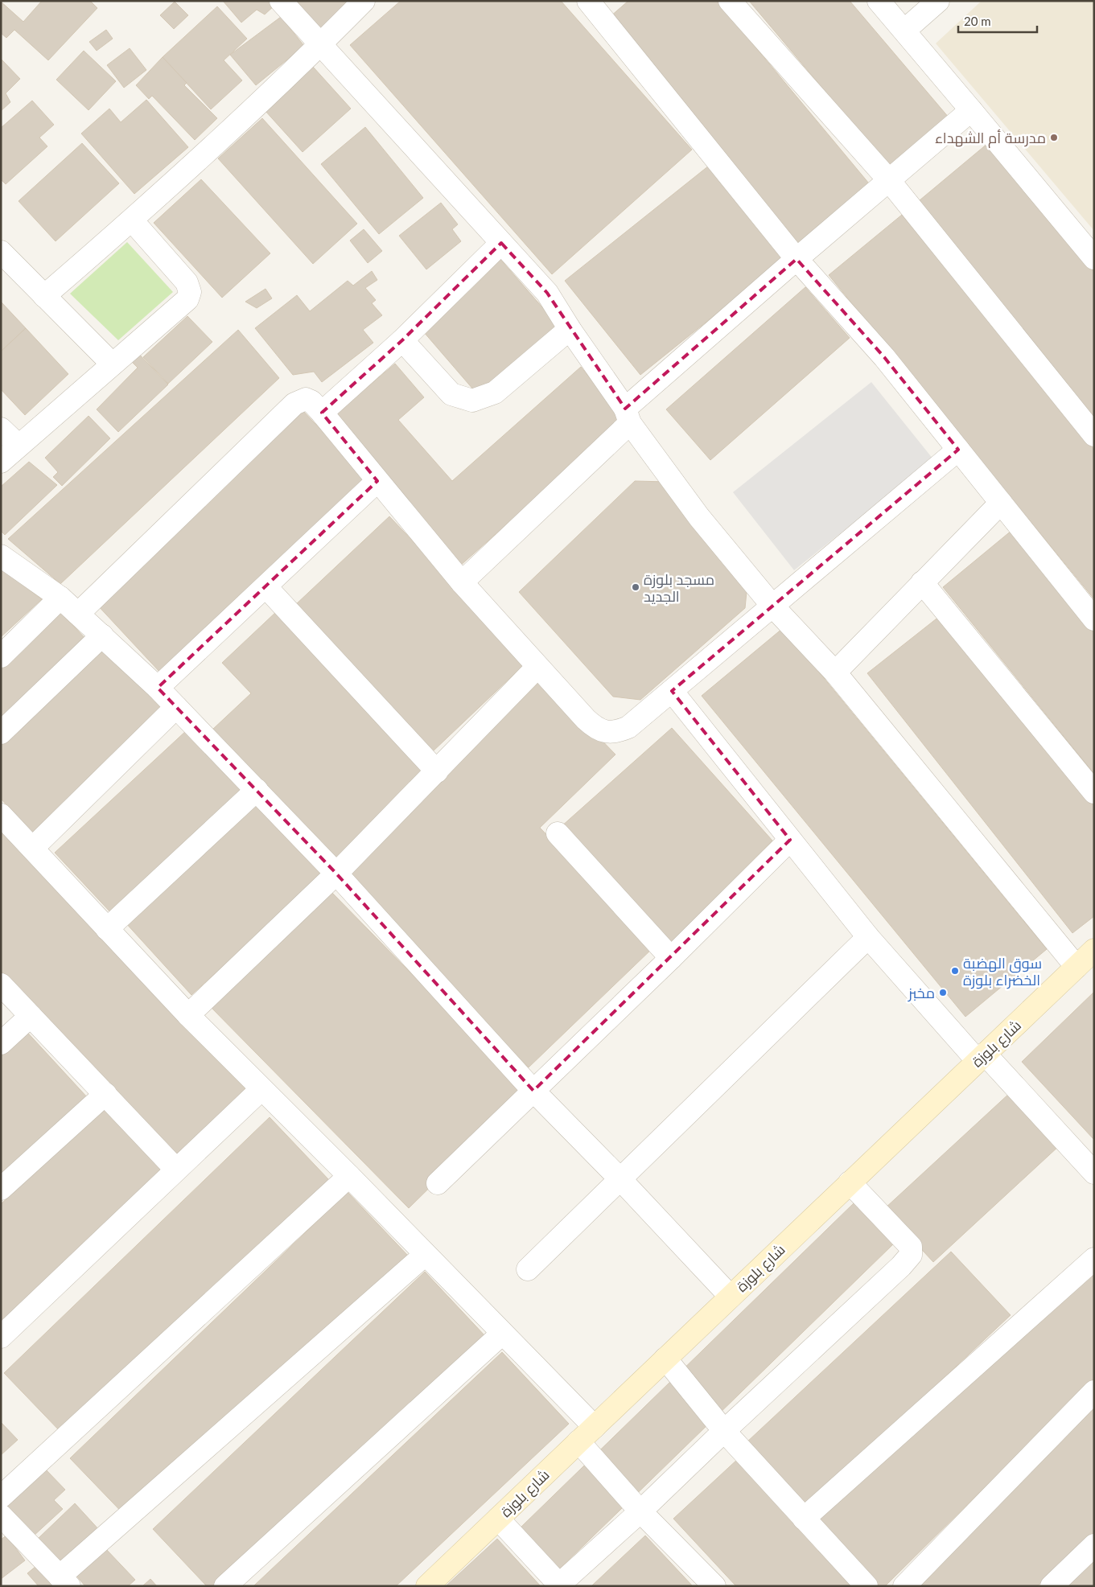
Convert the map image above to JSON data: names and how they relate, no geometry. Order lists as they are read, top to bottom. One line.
{"streets":{"street":["شارع بلوزة"]},"places":["مدرسة أم الشهداء","مسجد بلوزة الجديد","سوق الهضبة الخضراء بلوزة","مخبز"],"scale_bar":"20 m"}
